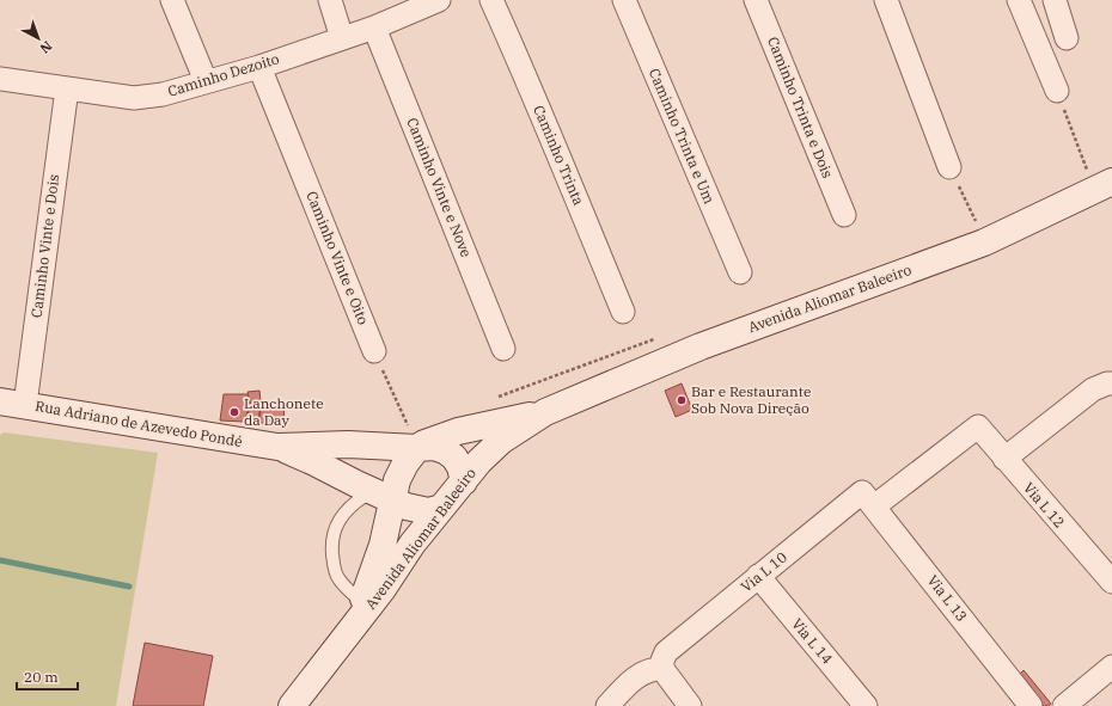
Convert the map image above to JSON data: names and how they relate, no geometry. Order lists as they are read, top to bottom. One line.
{"streets":{"main road":["Avenida Aliomar Baleeiro","Rua Adriano de Azevedo Pondé"],"street":["Caminho Dezoito","Caminho Trinta e Dois","Caminho Trinta e Um","Caminho Trinta","Caminho Vinte e Nove","Caminho Vinte e Dois","Caminho Vinte e Oito","Via L 12","Via L 10","Via L 13","Via L 14"]},"crossings":[["Caminho Dezoito","Caminho Vinte e Nove"],["Caminho Dezoito","Caminho Vinte e Dois"],["Caminho Dezoito","Caminho Vinte e Oito"],["Caminho Vinte e Dois","Rua Adriano de Azevedo Pondé"],["Avenida Aliomar Baleeiro","Rua Adriano de Azevedo Pondé"],["Via L 12","Via L 10"],["Via L 10","Via L 13"],["Via L 10","Via L 14"]],"places":["Bar e Restaurante Sob Nova Direção","Lanchonete da Day"],"scale_bar":"20 m","north":"bottom right"}
